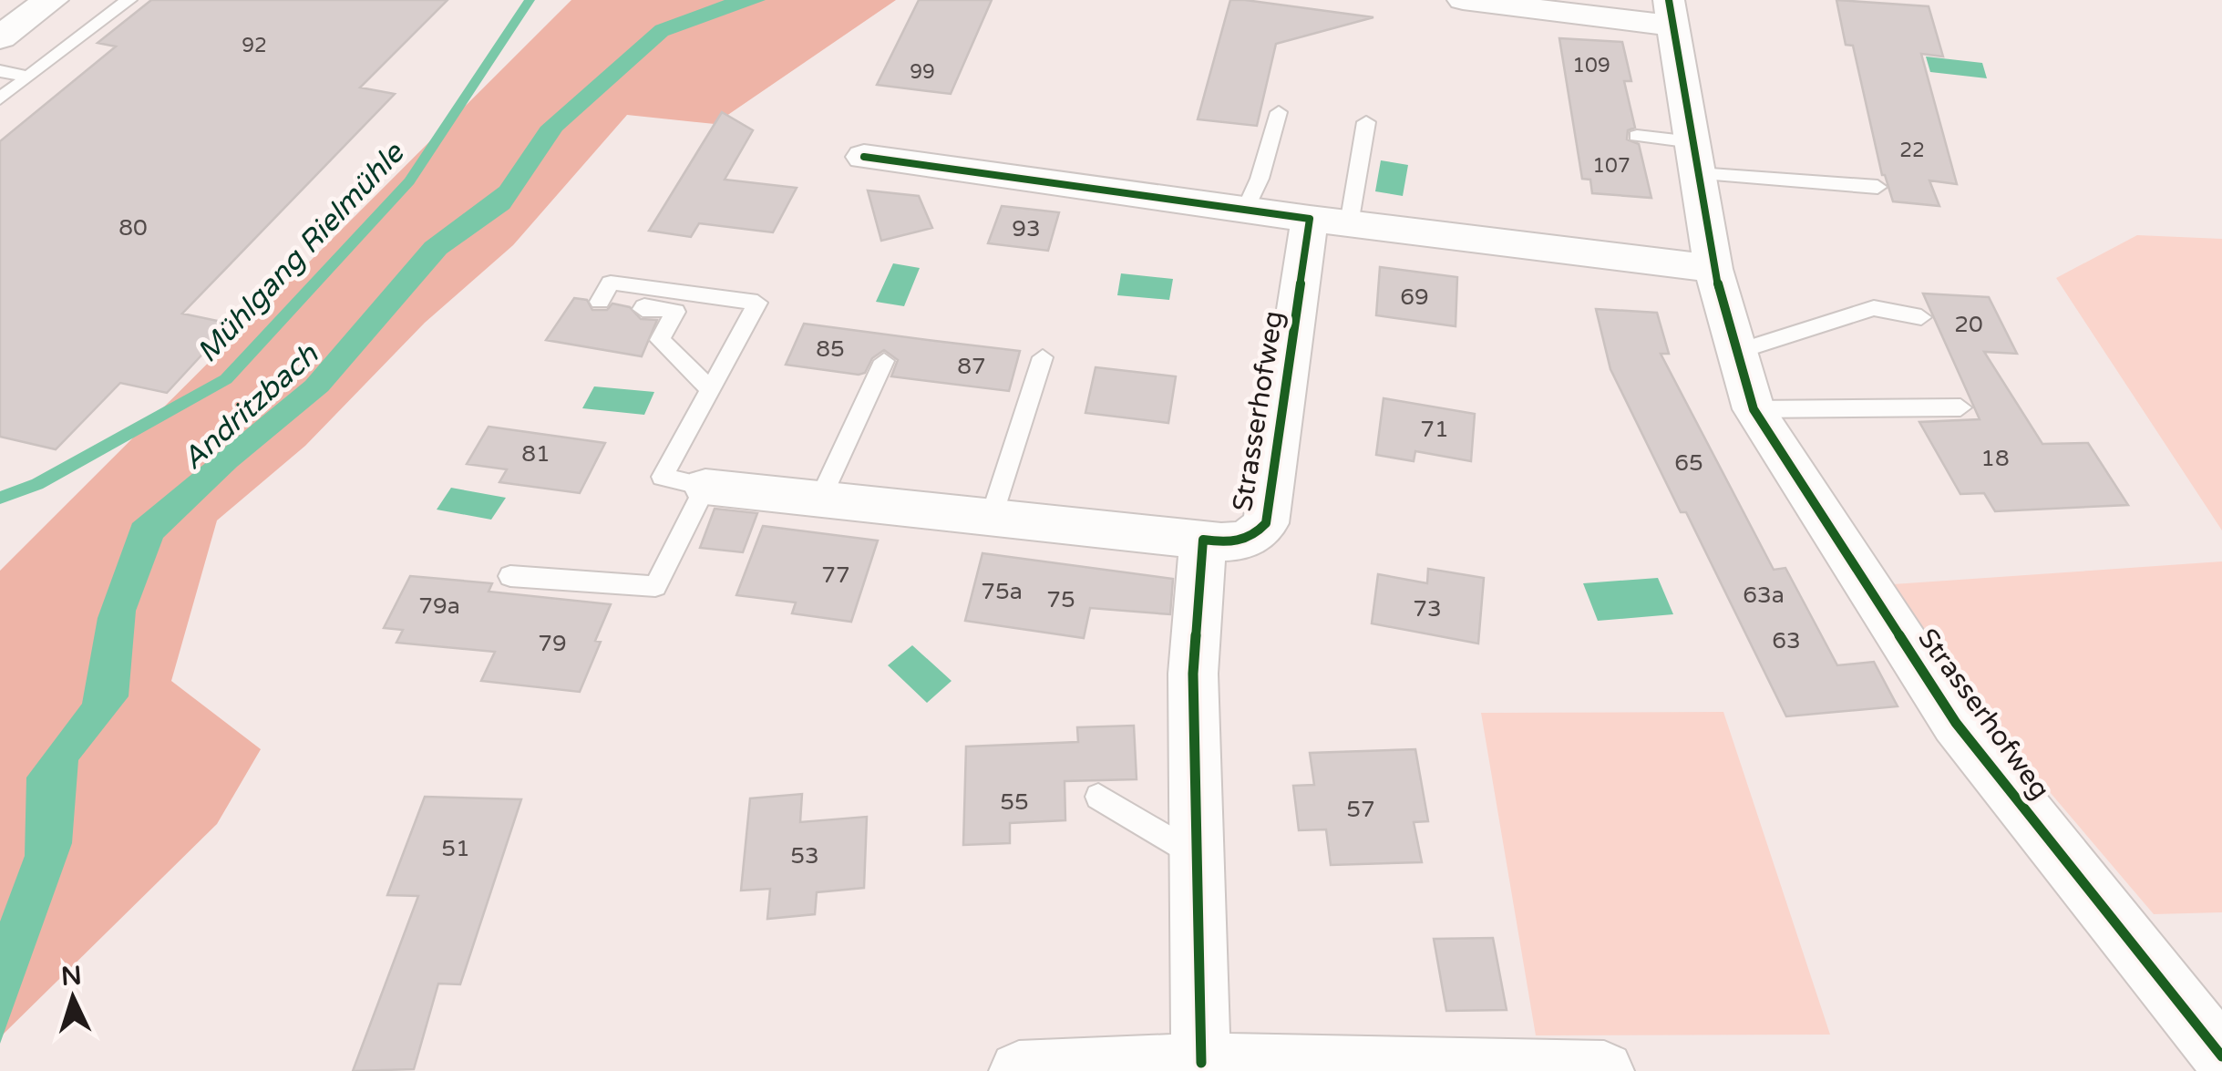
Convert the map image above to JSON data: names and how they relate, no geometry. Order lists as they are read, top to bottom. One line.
{"streets":{"street":["Strasserhofweg"]},"water":["Mühlgang Rielmühle","Andritzbach"],"house_numbers":["92","109","99","22","107","80","93","69","20","85","87","71","81","18","65","77","75a","63a","75","79a","73","63","79","55","57","51","53"],"north":"top"}
